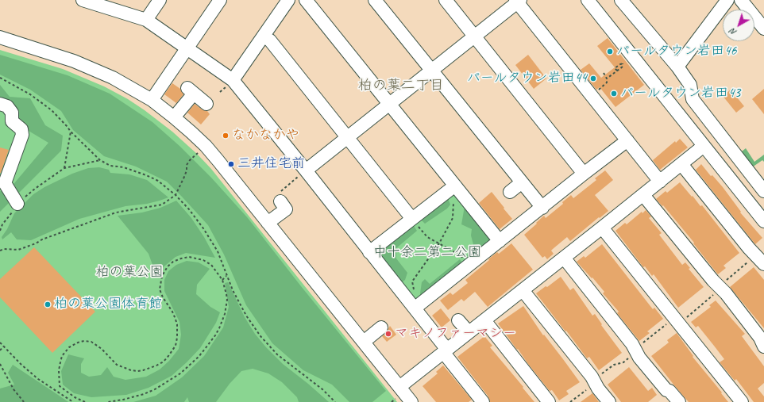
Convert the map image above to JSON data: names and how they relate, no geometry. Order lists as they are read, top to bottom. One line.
{"districts":["柏の葉二丁目"],"parks":["中十余二第二公園","柏の葉公園"],"places":["パールタウン岩田46","パールタウン岩田44","パールタウン岩田43","なかなかや","三井住宅前","柏の葉公園体育館","マキノファーマシー"],"north":"bottom left"}
